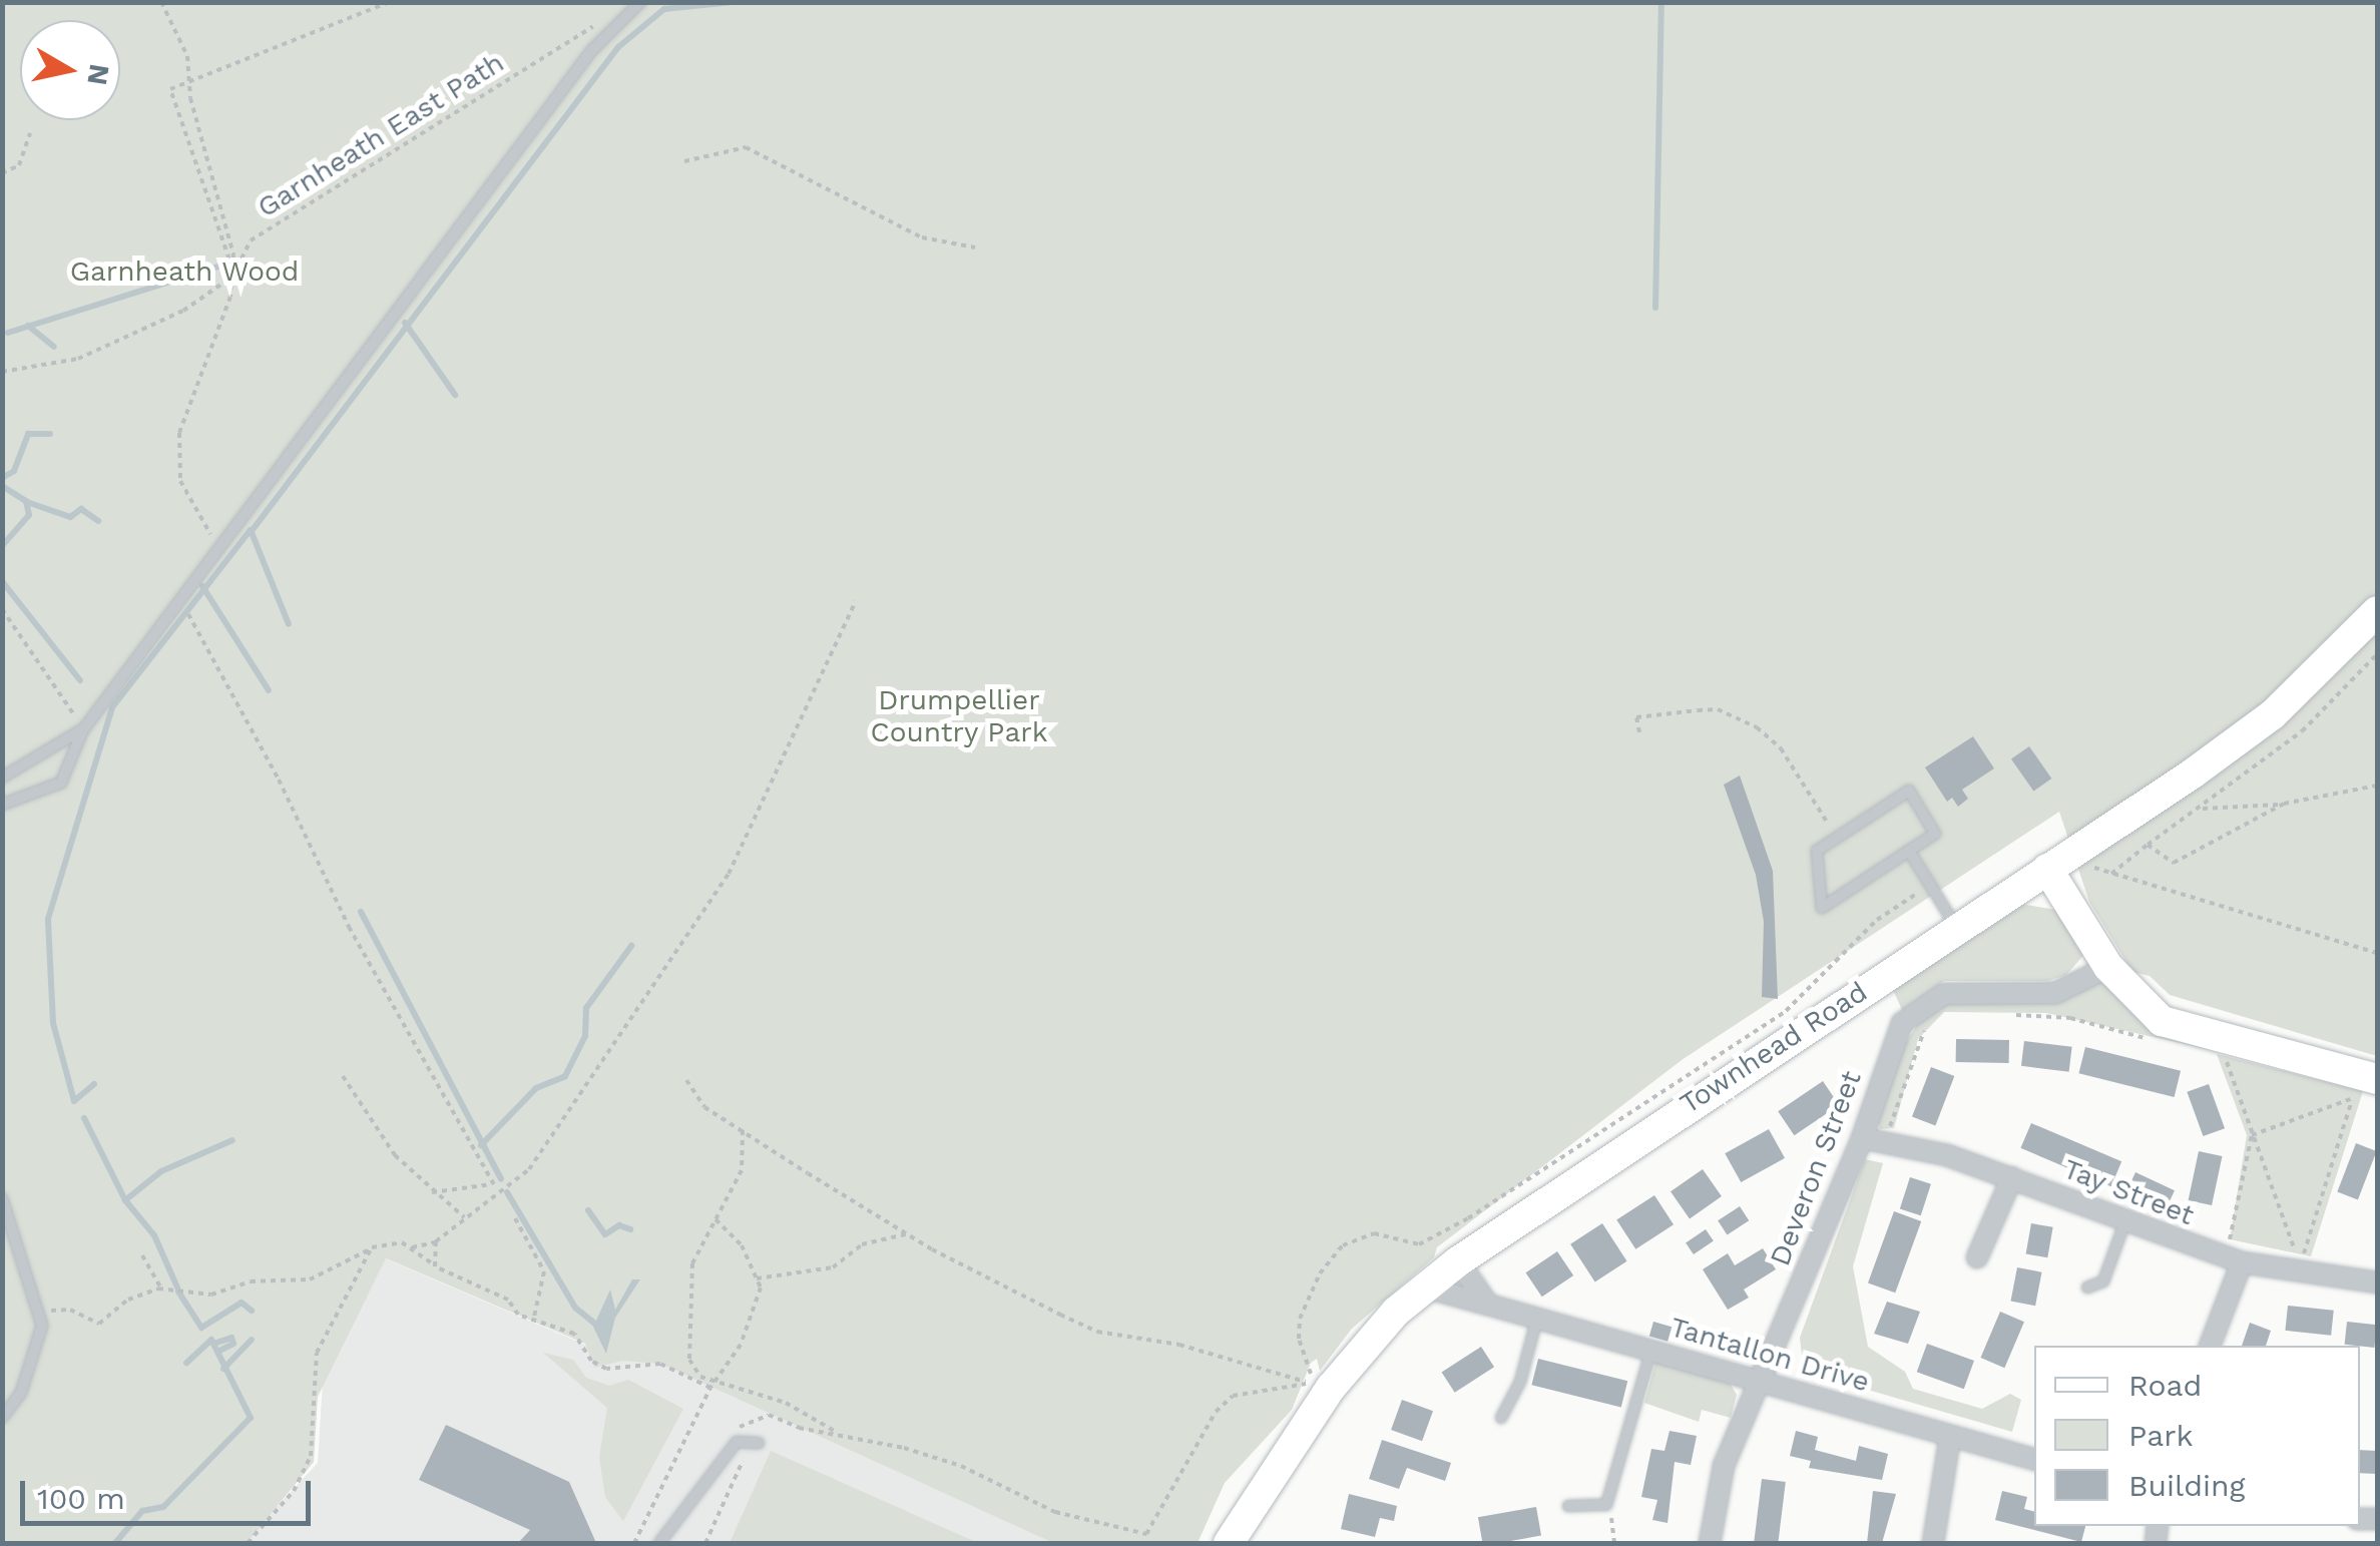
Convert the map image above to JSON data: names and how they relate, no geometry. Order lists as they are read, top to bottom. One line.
{"streets":{"street":["Townhead Road","Deveron Street","Tay Street","Tantallon Drive"],"path":["Garnheath East Path"]},"crossings":[["Townhead Road","Tantallon Drive"],["Deveron Street","Tay Street"],["Deveron Street","Tantallon Drive"]],"parks":["Garnheath Wood","Drumpellier Country Park"],"legend":["Road","Park","Building"],"scale_bar":"100 m","north":"right"}
